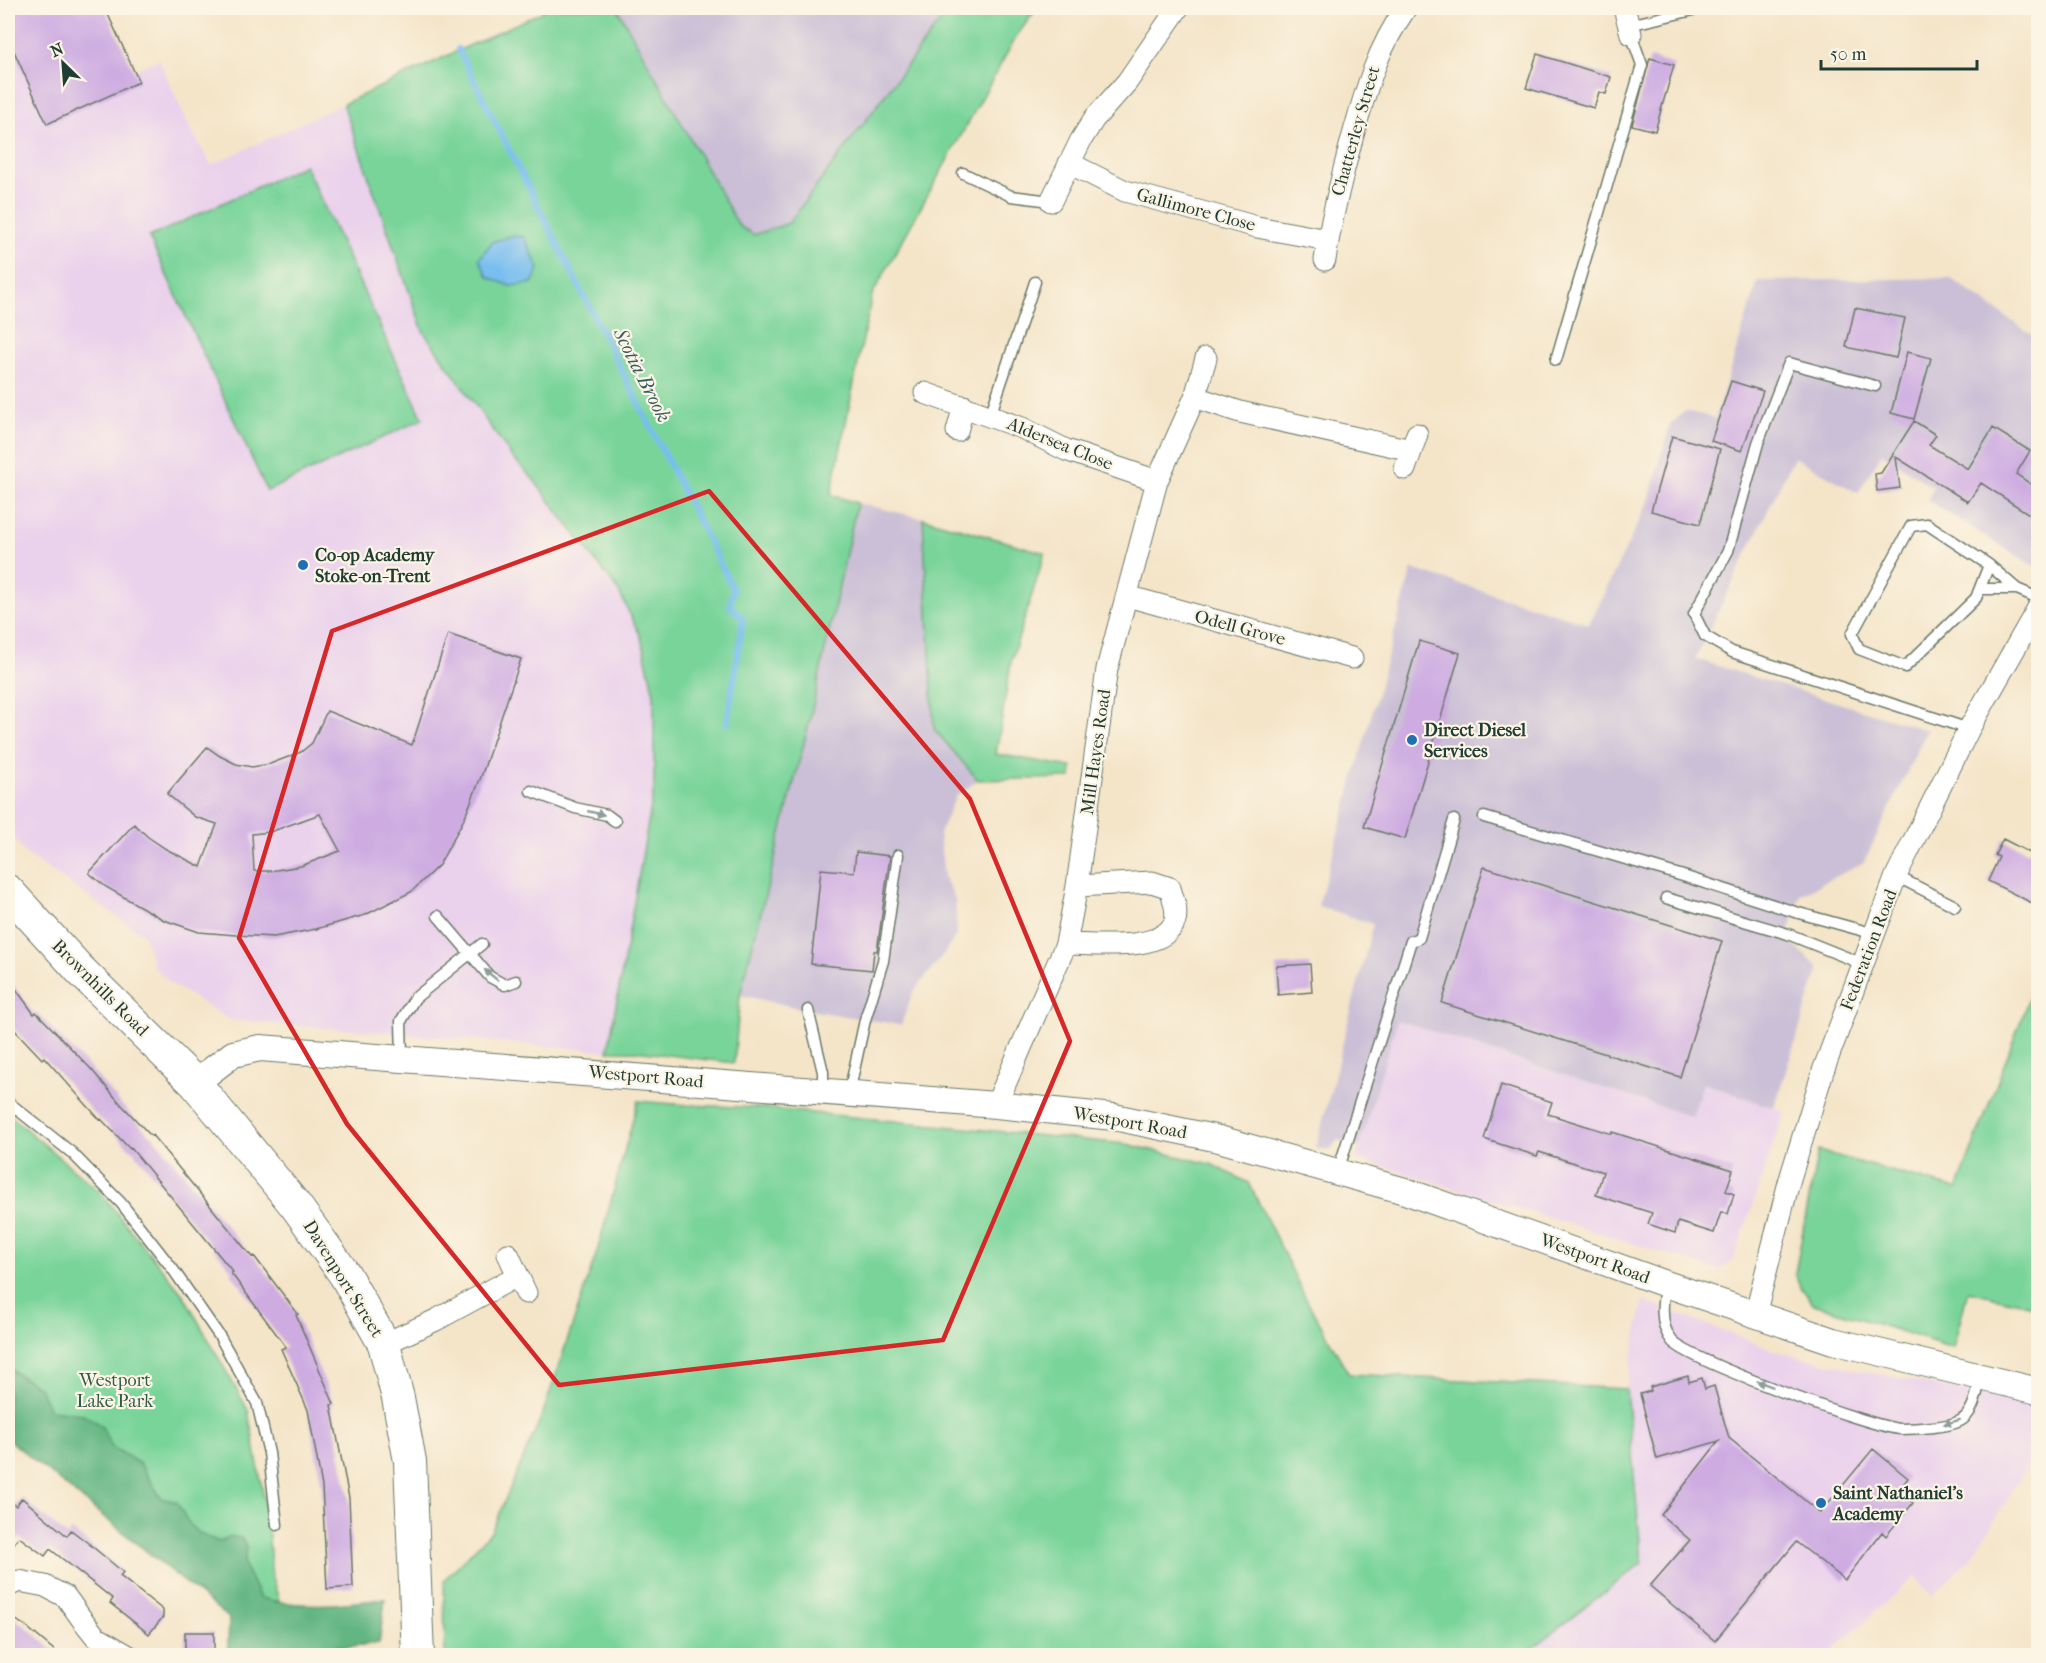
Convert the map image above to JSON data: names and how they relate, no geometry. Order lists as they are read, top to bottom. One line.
{"streets":{"main road":["Brownhills Road","Davenport Street"],"street":["Chatterley Street","Gallimore Close","Aldersea Close","Odell Grove","Mill Hayes Road","Federation Road","Westport Road"]},"crossings":[["Chatterley Street","Gallimore Close"],["Aldersea Close","Mill Hayes Road"],["Odell Grove","Mill Hayes Road"],["Mill Hayes Road","Westport Road"],["Federation Road","Westport Road"],["Brownhills Road","Westport Road"],["Brownhills Road","Davenport Street"],["Westport Road","Davenport Street"]],"water":["Scotia Brook"],"parks":["Westport Lake Park"],"places":["Co-op Academy Stoke-on-Trent","Direct Diesel Services","Saint Nathaniel's Academy"],"scale_bar":"50 m","north":"top left"}
